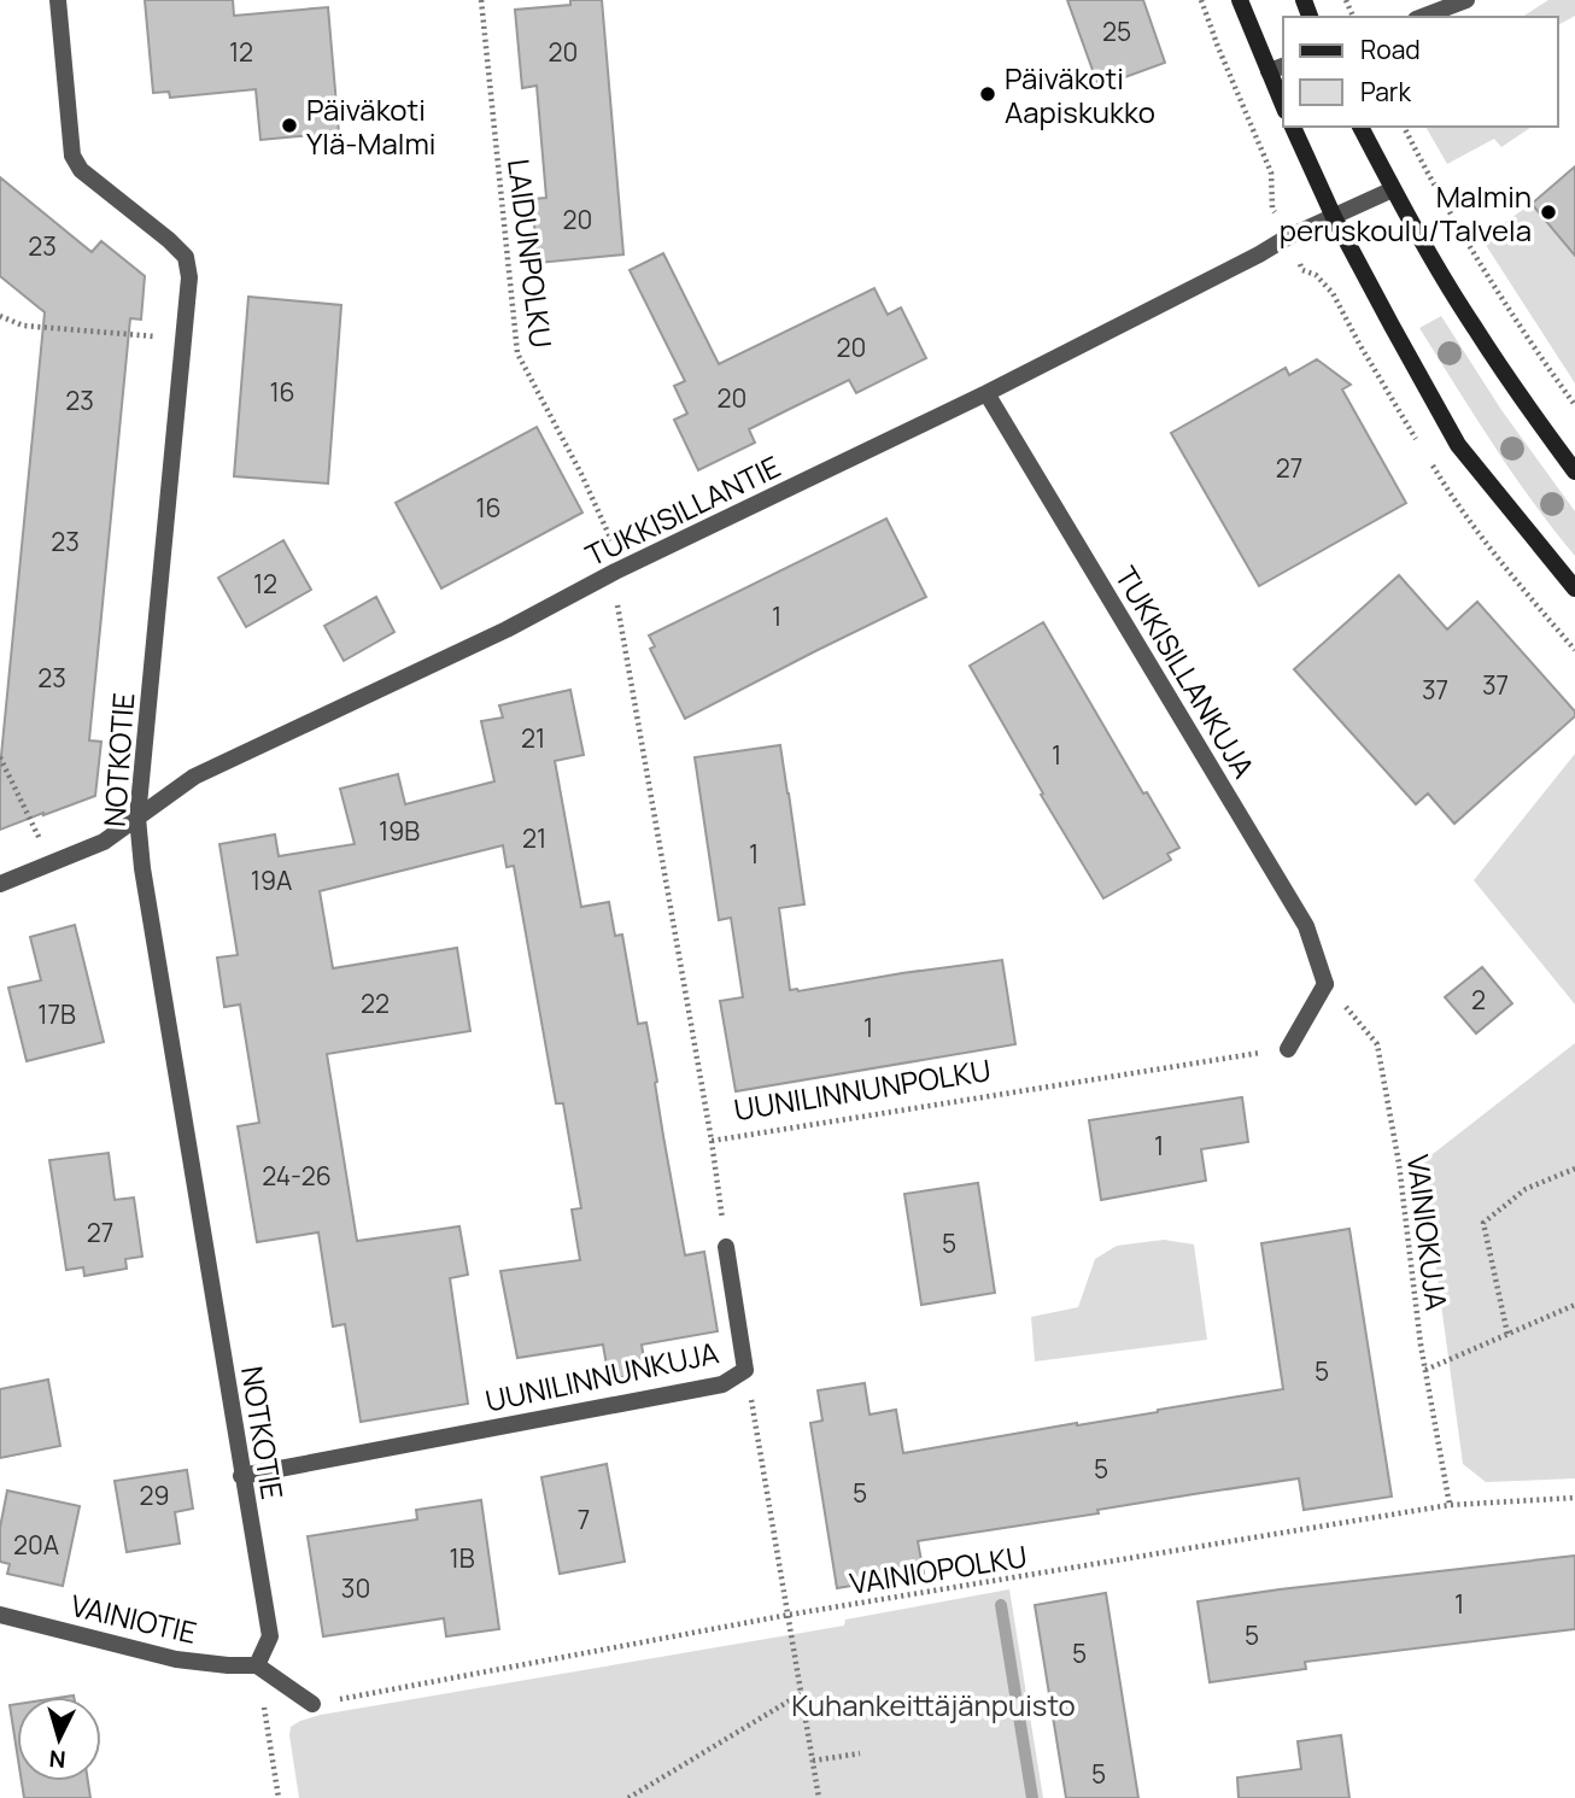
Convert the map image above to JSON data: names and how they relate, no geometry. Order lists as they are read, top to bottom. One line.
{"streets":{"street":["TUKKISILLANTIE","TUKKISILLANKUJA","NOTKOTIE","UUNILINNUNKUJA","VAINIOTIE"],"path":["LAIDUNPOLKU","UUNILINNUNPOLKU","VAINIOKUJA","VAINIOPOLKU"]},"crossings":[["TUKKISILLANTIE","TUKKISILLANKUJA"],["TUKKISILLANTIE","NOTKOTIE"],["TUKKISILLANKUJA","VAINIOKUJA"],["NOTKOTIE","UUNILINNUNKUJA"],["NOTKOTIE","VAINIOTIE"],["VAINIOKUJA","VAINIOPOLKU"]],"parks":["Kuhankeittäjänpuisto"],"places":["Päiväkoti Aapiskukko","Päiväkoti Ylä-Malmi","Malmin peruskoulu/Talvela"],"house_numbers":["25","12","20","20","23","20","16","20","23","27","16","23","12","1","23","37","37","21","1","19B","21","1","19A","2","22","17B","1","1","24-26","27","5","5","5","5","29","7","20A","1B","30","1","5","5","5"],"legend":["Road","Park"],"north":"bottom"}
